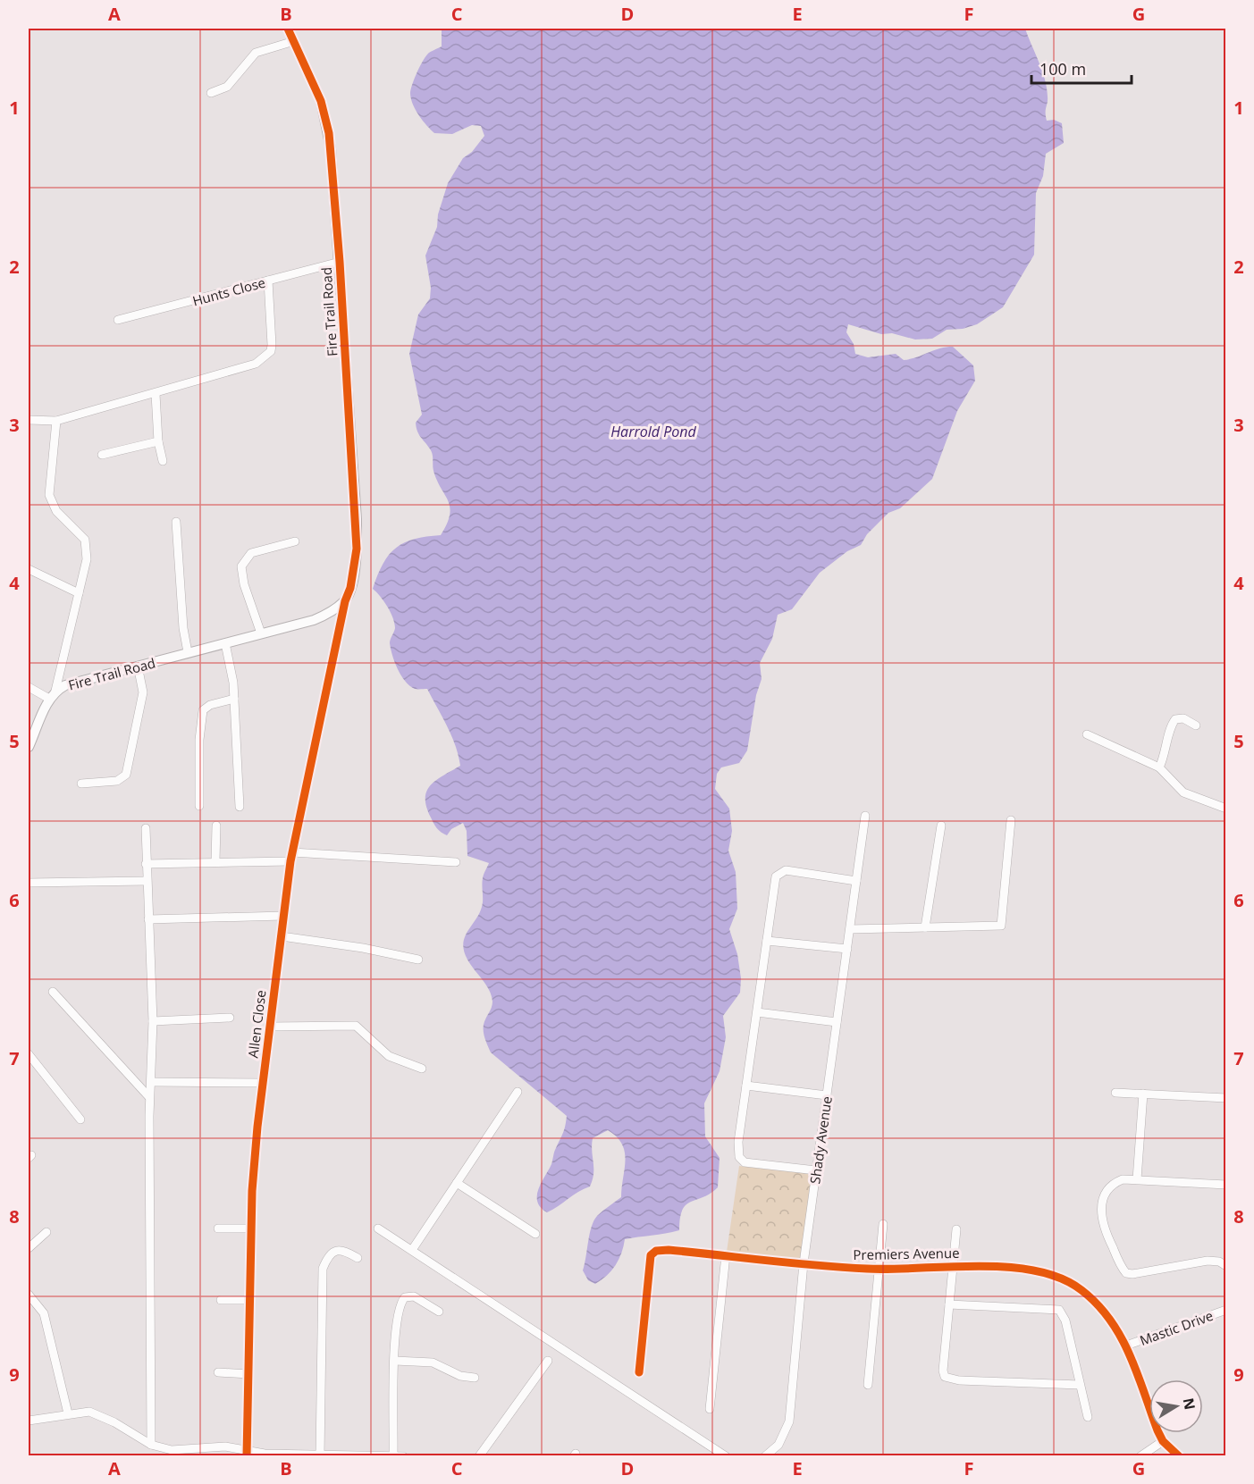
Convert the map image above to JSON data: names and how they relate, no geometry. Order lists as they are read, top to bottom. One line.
{"streets":{"street":["Hunts Close","Fire Trail Road","Allen Close","Shady Avenue","Premiers Avenue","Mastic Drive"]},"crossings":[["Hunts Close","Fire Trail Road"],["Fire Trail Road","Allen Close"],["Shady Avenue","Premiers Avenue"],["Premiers Avenue","Mastic Drive"]],"water":["Harrold Pond"],"scale_bar":"100 m","north":"right","grid":{"columns":["A","B","C","D","E","F","G"],"rows":["1","2","3","4","5","6","7","8","9"]}}
